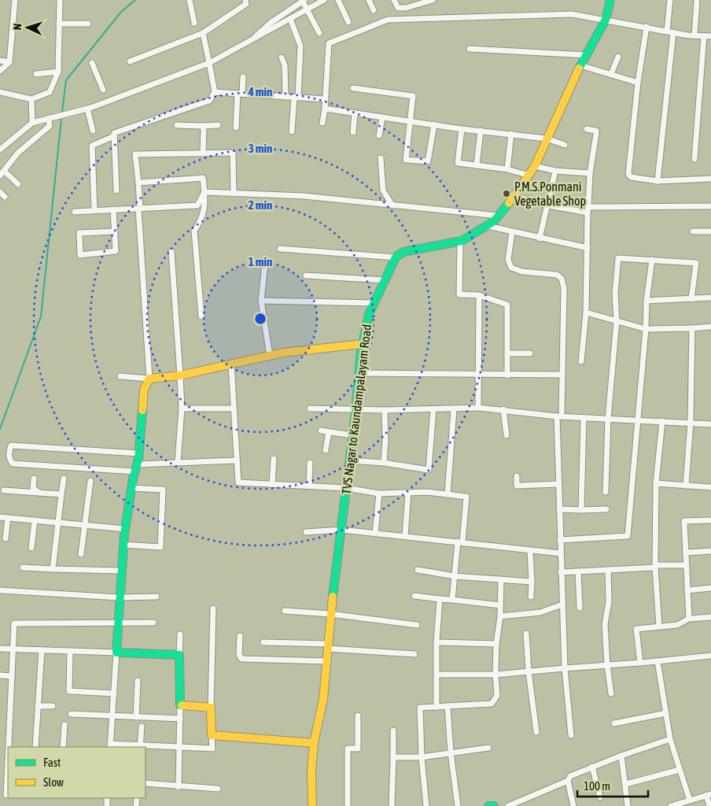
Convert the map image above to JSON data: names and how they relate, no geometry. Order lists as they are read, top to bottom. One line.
{"streets":{"street":["TVS Nagar to Kaundampalayam Road"]},"places":["P.M.S.Ponmani Vegetable Shop"],"legend":["Fast","Slow"],"scale_bar":"100 m","north":"left","rings":["4 min","3 min","2 min","1 min"]}
